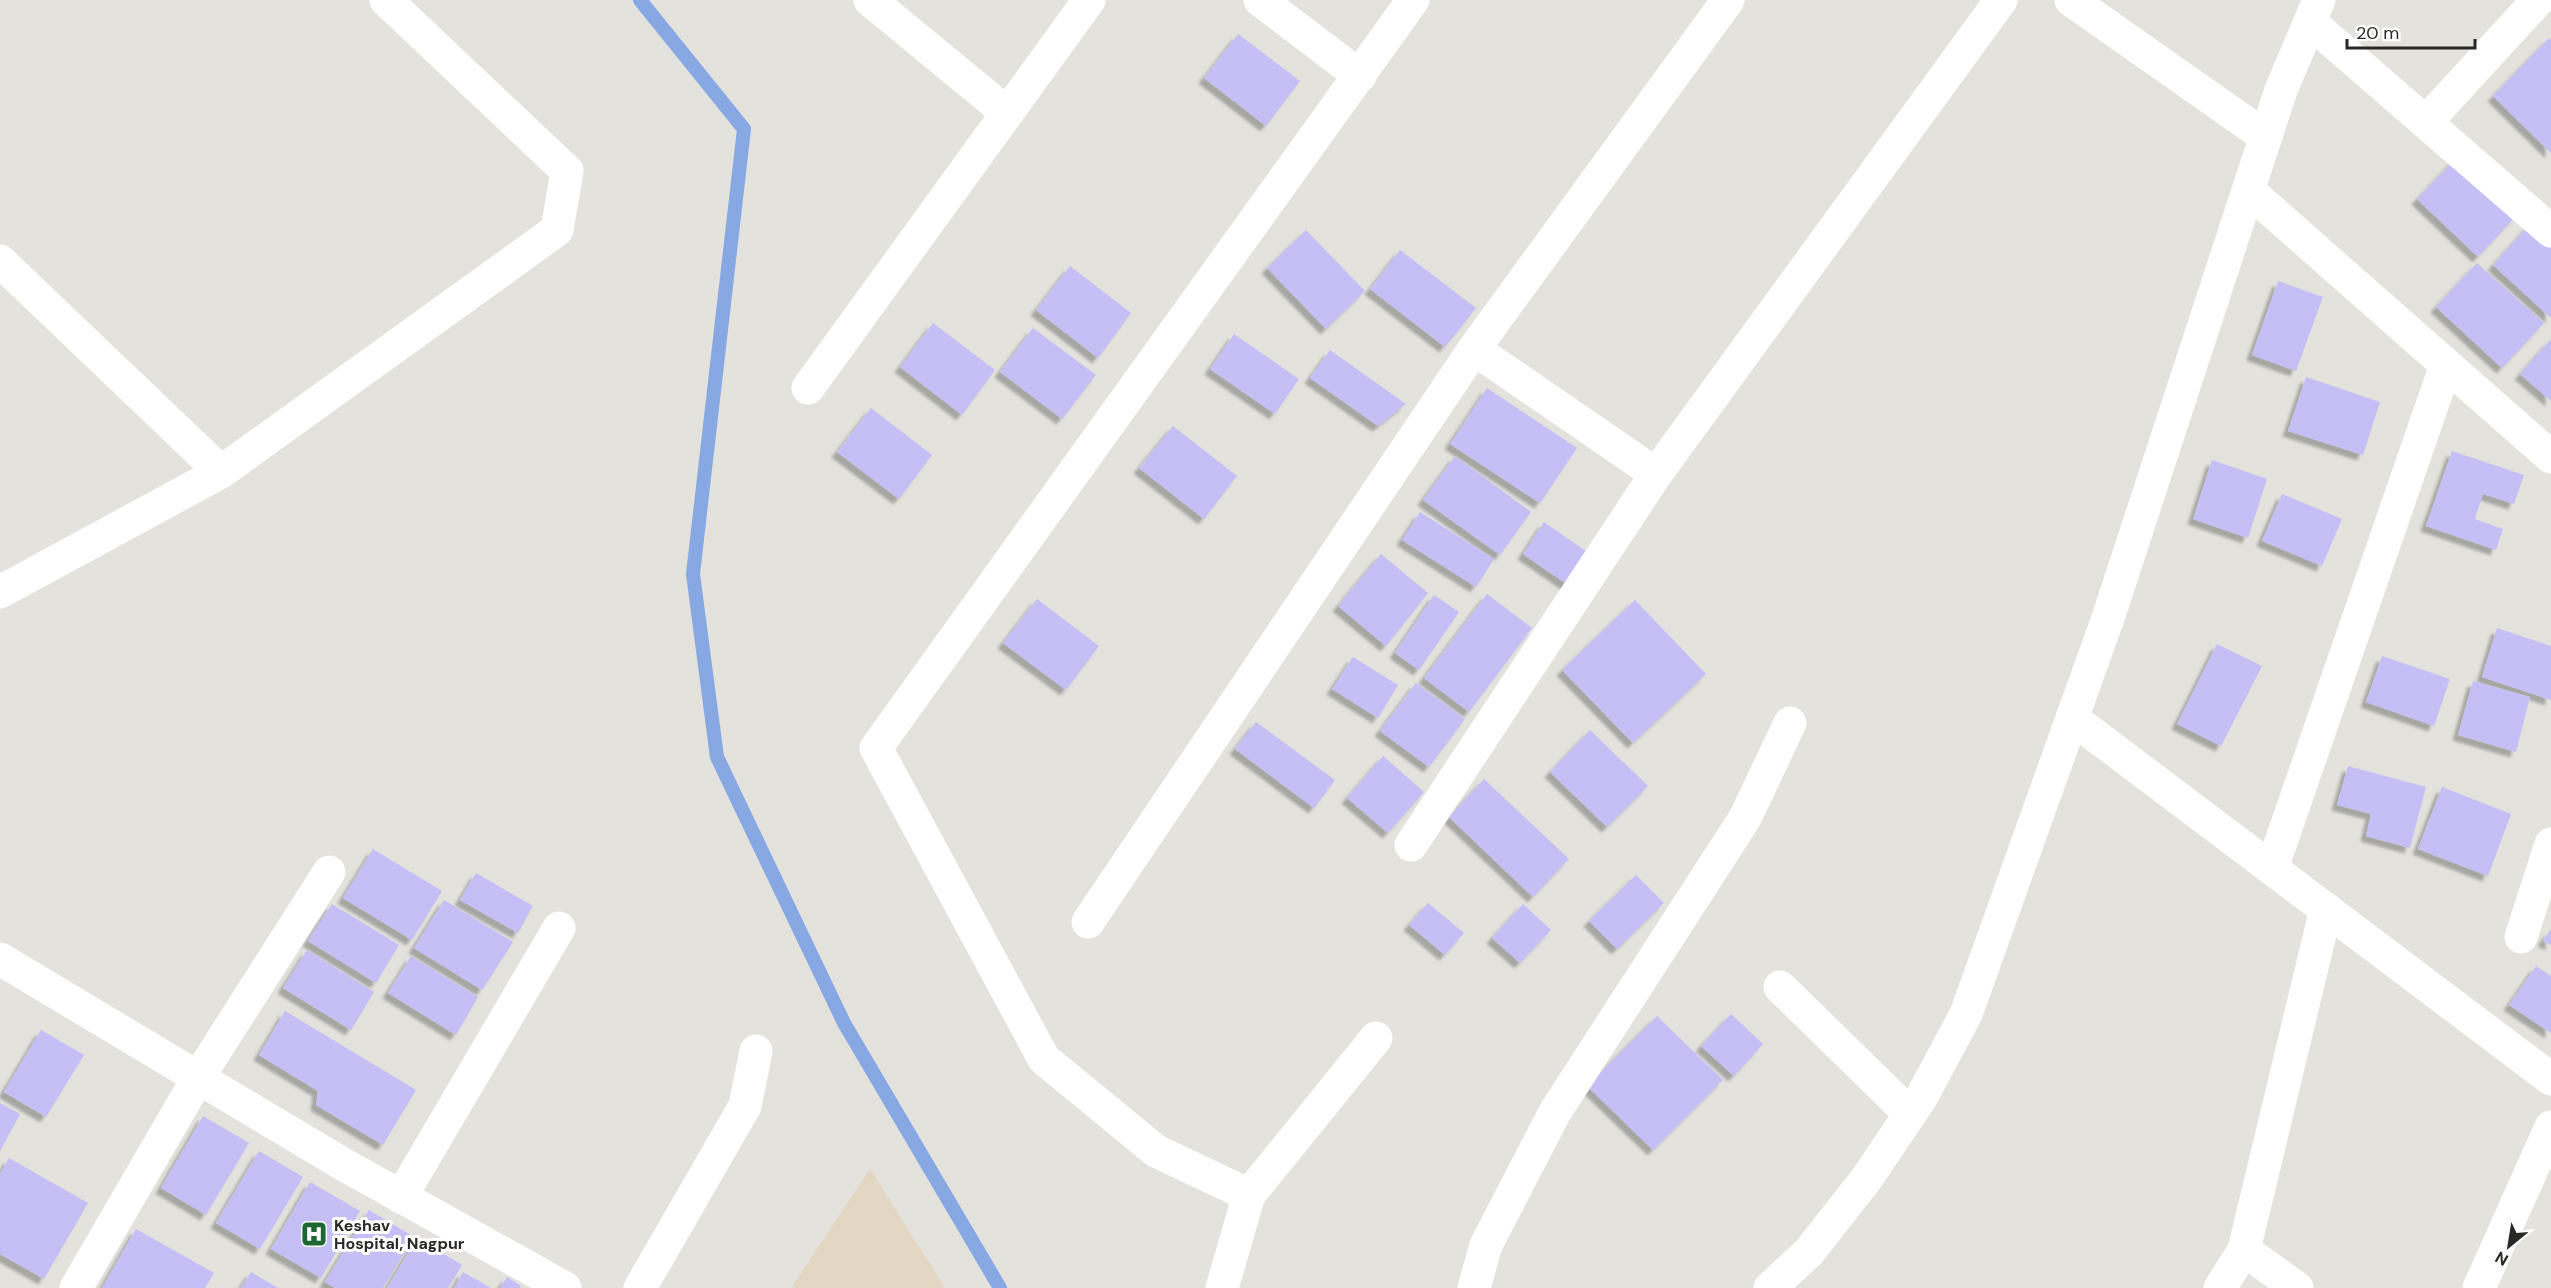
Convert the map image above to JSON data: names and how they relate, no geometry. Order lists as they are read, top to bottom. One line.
{"places":{"hospital":["Keshav Hospital, Nagpur"]},"scale_bar":"20 m","north":"bottom left"}
